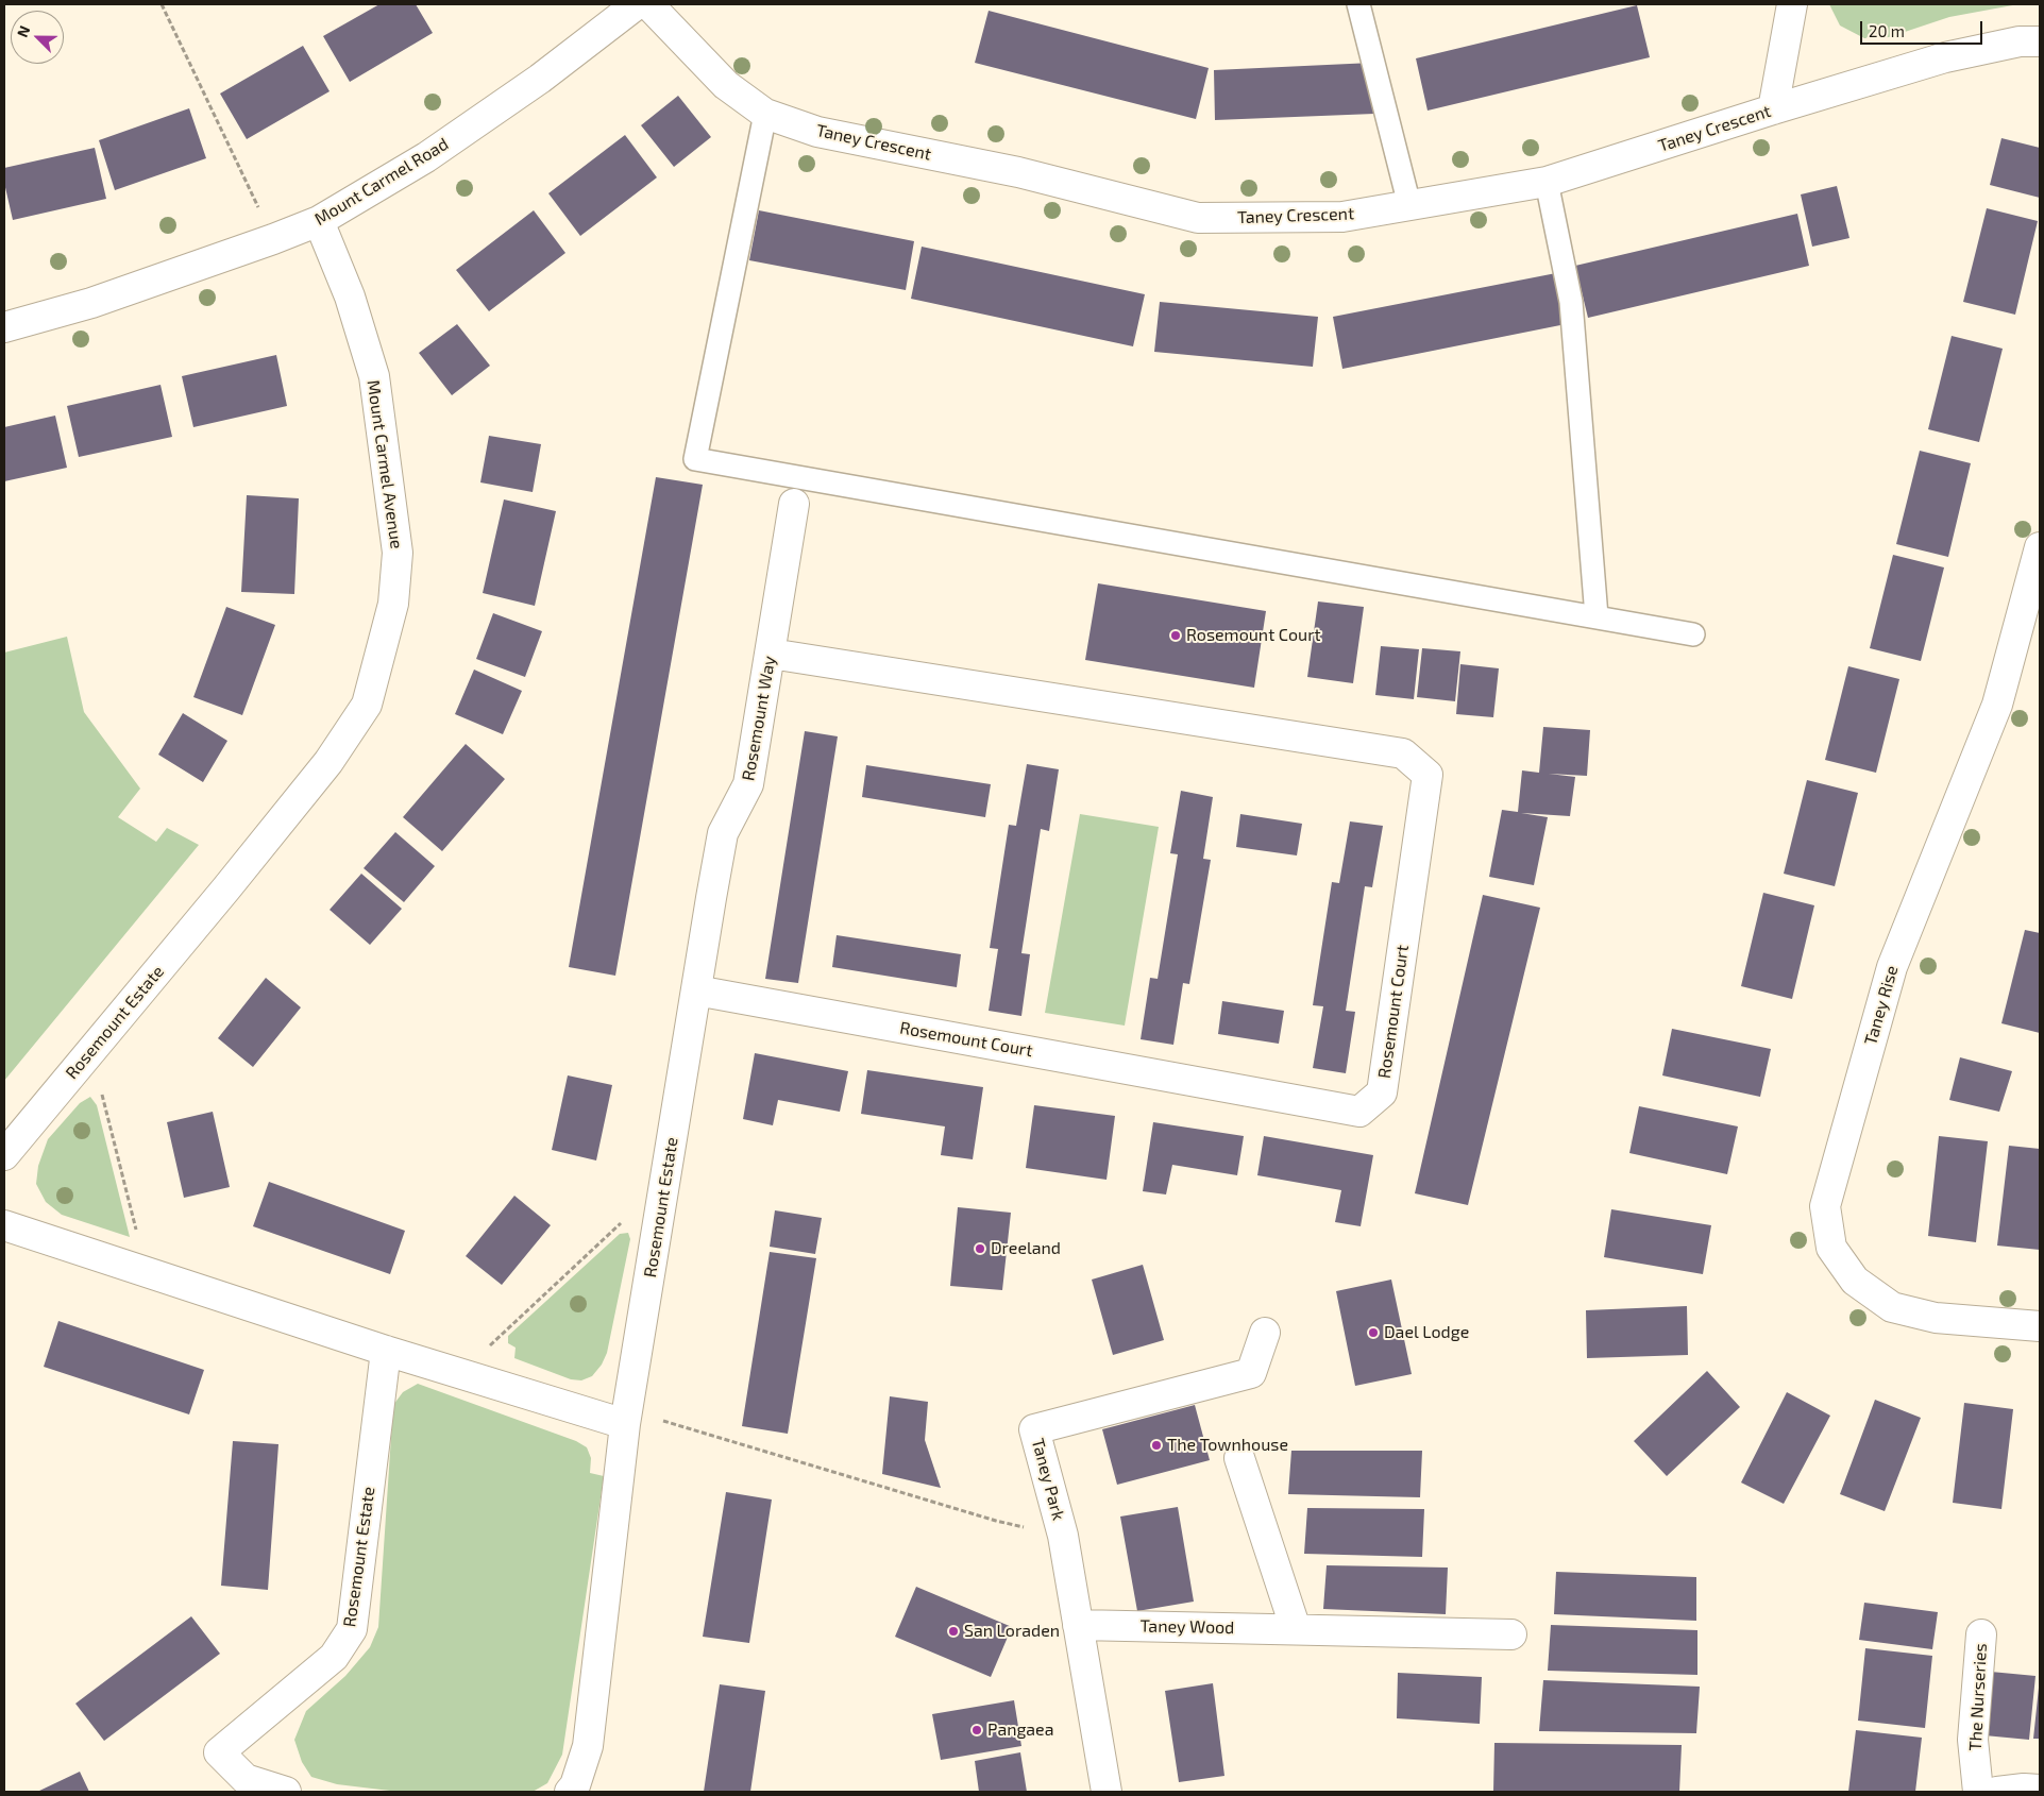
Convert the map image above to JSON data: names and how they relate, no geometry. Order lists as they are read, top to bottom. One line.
{"streets":{"street":["Taney Crescent","Mount Carmel Road","Mount Carmel Avenue","Rosemount Way","Taney Rise","Rosemount Court","Rosemount Estate","Taney Park","Taney Wood","The Nurseries"]},"crossings":[["Mount Carmel Road","Mount Carmel Avenue"],["Mount Carmel Avenue","Rosemount Estate"],["Rosemount Way","Rosemount Court"],["Rosemount Way","Rosemount Estate"],["Rosemount Court","Rosemount Estate"],["Taney Park","Taney Wood"]],"places":["Rosemount Court","Dreeland","Dael Lodge","The Townhouse","San Loraden","Pangaea"],"scale_bar":"20 m","north":"top left"}
